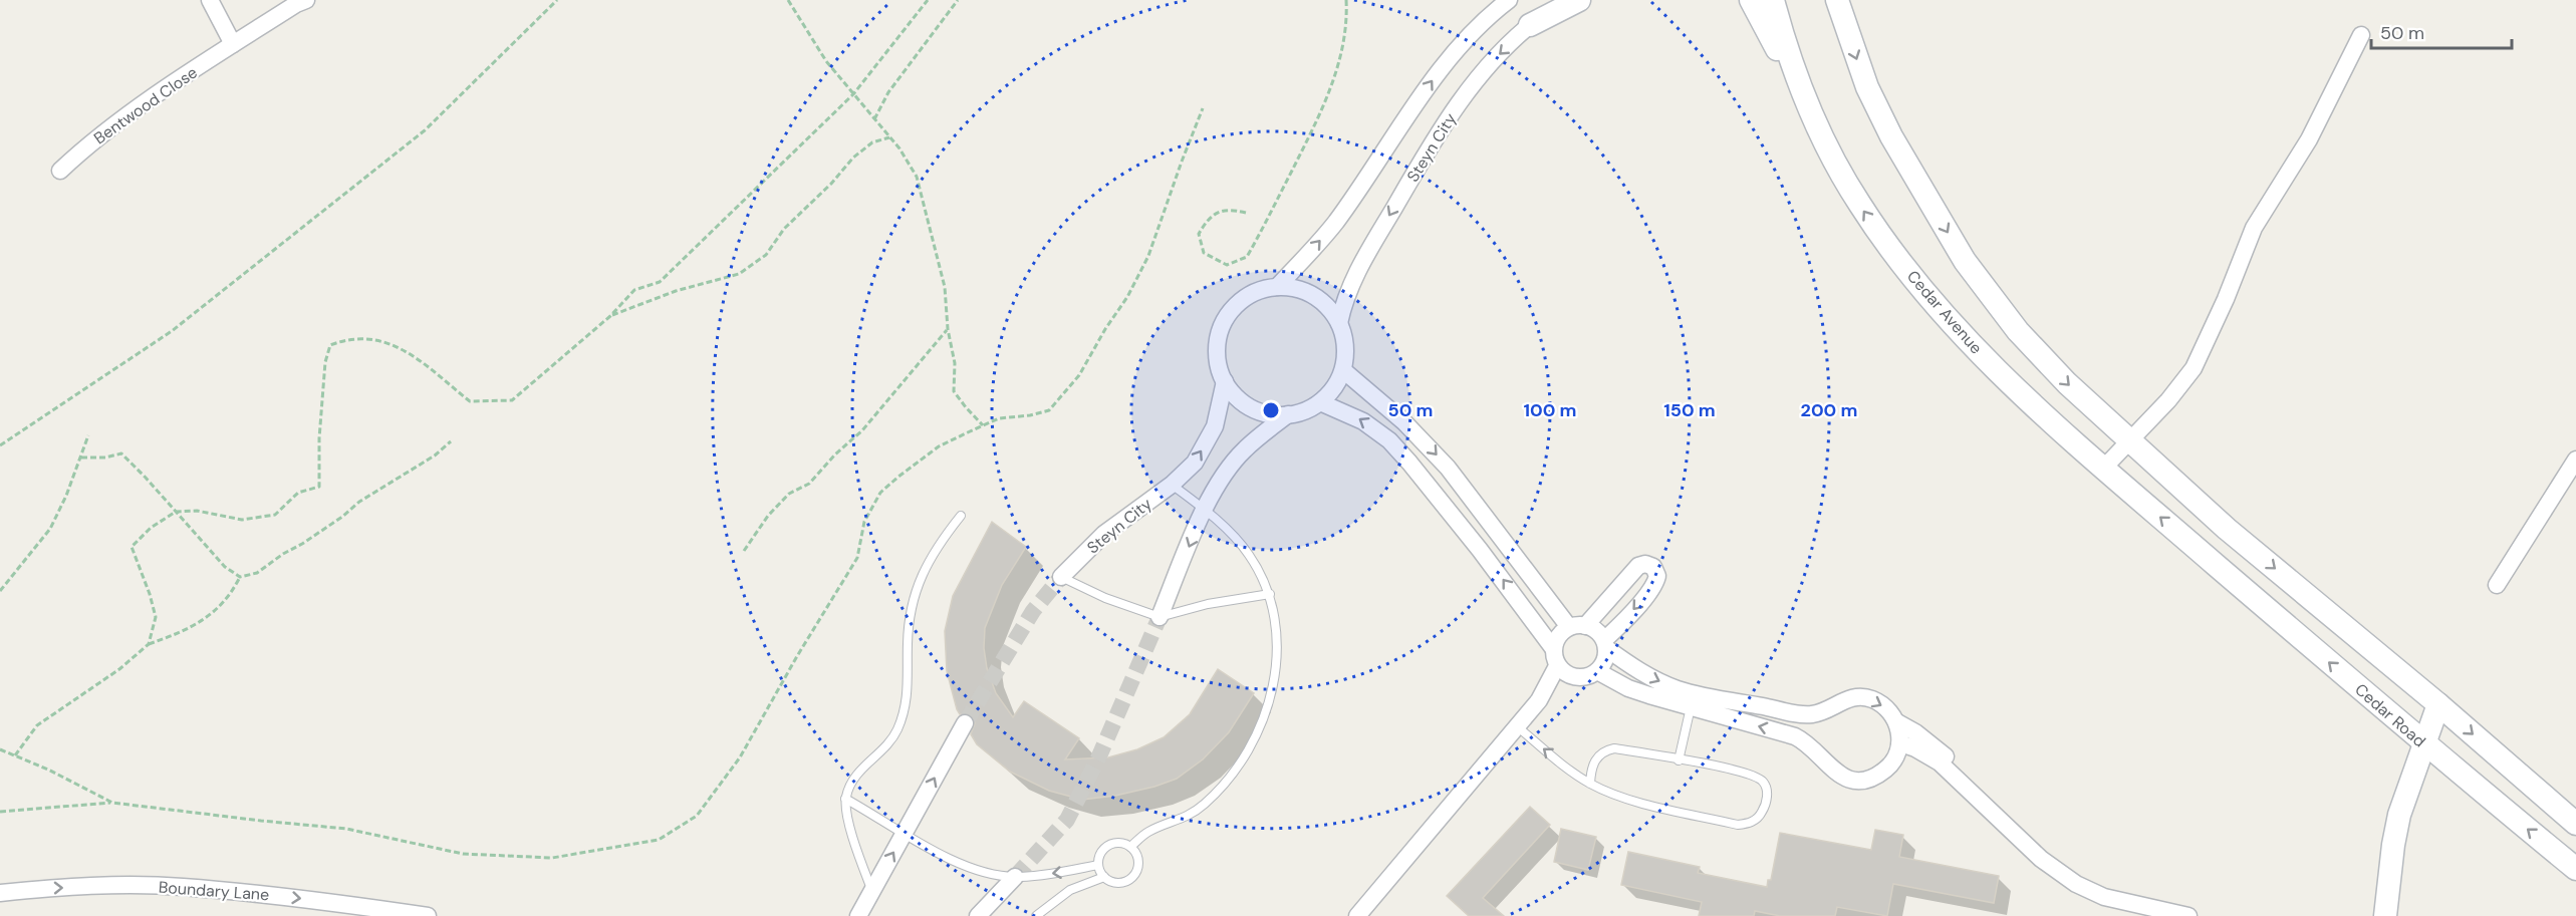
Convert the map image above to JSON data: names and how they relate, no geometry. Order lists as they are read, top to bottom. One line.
{"streets":{"main road":["Cedar Avenue","Cedar Road"],"street":["Bentwood Close","Steyn City","Boundary Lane"]},"crossings":[["Cedar Avenue","Cedar Road"]],"one_way":["Boundary Lane"],"scale_bar":"50 m","rings":["50 m","100 m","150 m","200 m"]}
